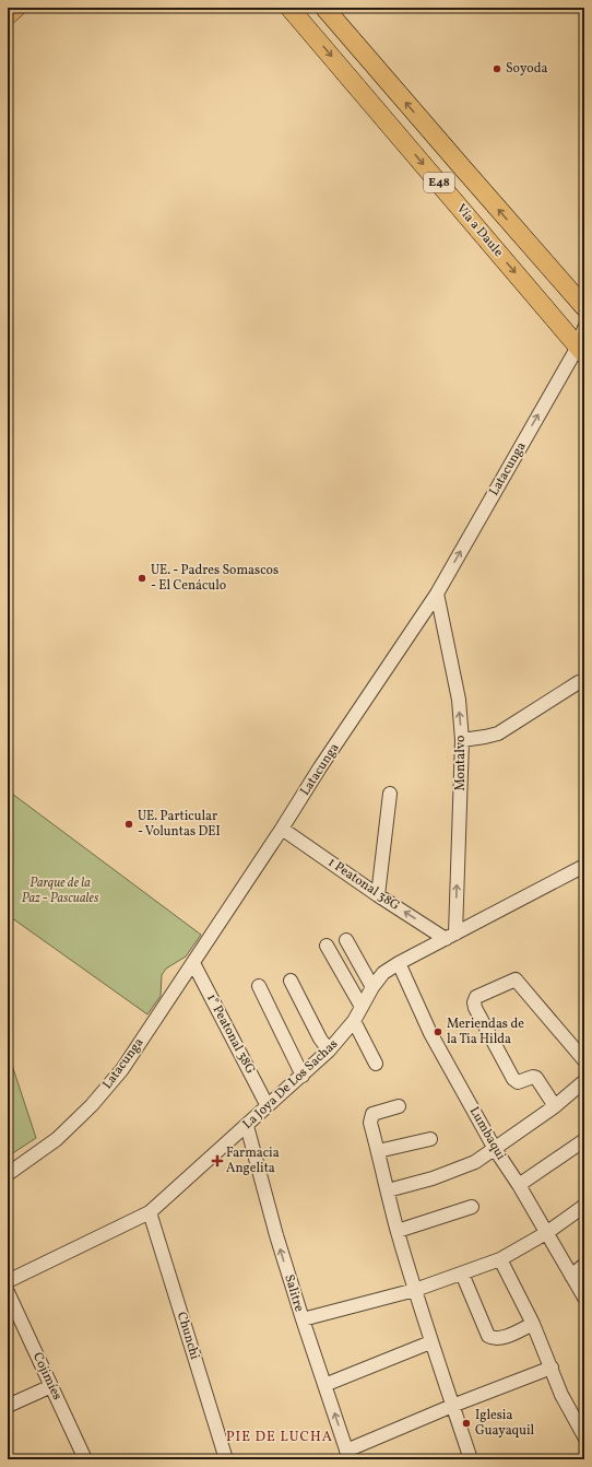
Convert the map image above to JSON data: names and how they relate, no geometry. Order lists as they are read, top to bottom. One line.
{"streets":{"highway":["E48","Vía a Daule"],"street":["Latacunga","Montalvo","1 Peatonal 38G","1° Peatonal 38G","La Joya De Los Sachas","Lumbaqui","Salitre","Chunchi","Cojimíes"]},"crossings":[["Vía a Daule","Latacunga"],["Latacunga","Montalvo"],["Latacunga","1 Peatonal 38G"],["Latacunga","1° Peatonal 38G"],["Montalvo","1 Peatonal 38G"],["Montalvo","La Joya De Los Sachas"],["1 Peatonal 38G","La Joya De Los Sachas"],["1° Peatonal 38G","La Joya De Los Sachas"],["La Joya De Los Sachas","Lumbaqui"],["La Joya De Los Sachas","Salitre"],["La Joya De Los Sachas","Chunchi"]],"one_way":["Montalvo","1 Peatonal 38G"],"districts":["PIE DE LUCHA"],"parks":["Parque de la Paz - Pascuales"],"places":{"other":["Soyoda","UE. - Padres Somascos - El Cenáculo","UE. Particular - Voluntas DEI","Meriendas de la Tia Hilda","Iglesia Guayaquil"],"health":["Farmacia Angelita"]}}
